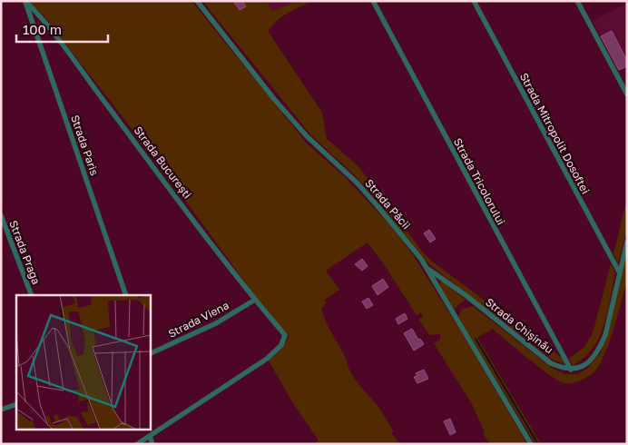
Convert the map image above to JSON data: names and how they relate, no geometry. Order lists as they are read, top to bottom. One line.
{"streets":{"street":["Strada Mitropolit Dosoftei","Strada Paris","Strada București","Strada Tricolorului","Strada Păcii","Strada Praga","Strada Viena","Strada Chișinău"]},"crossings":[["Strada Paris","Strada București"],["Strada București","Strada Viena"],["Strada Tricolorului","Strada Chișinău"],["Strada Păcii","Strada Chișinău"]],"scale_bar":"100 m"}
